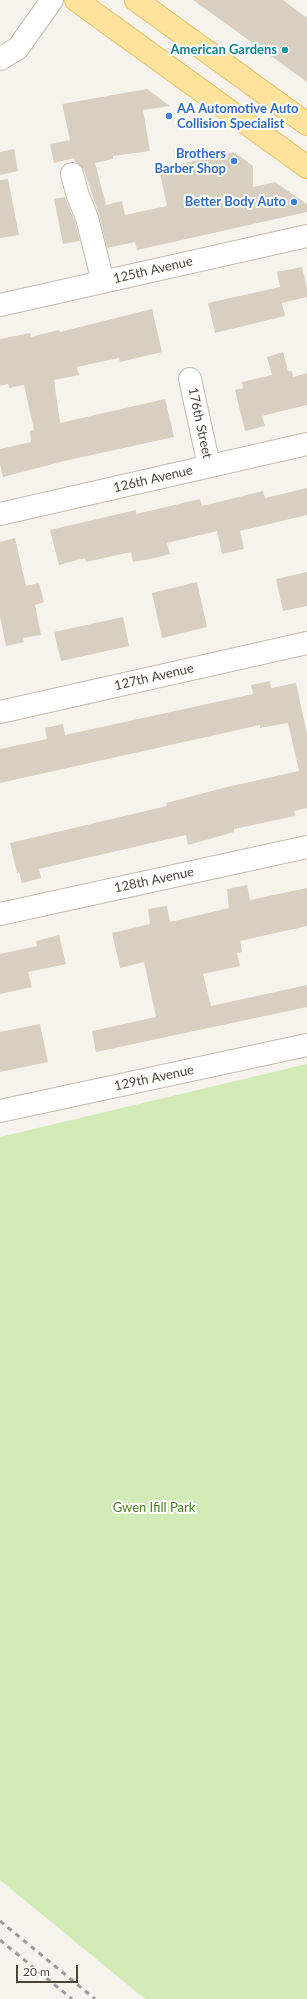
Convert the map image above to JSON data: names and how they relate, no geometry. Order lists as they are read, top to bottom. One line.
{"streets":{"street":["125th Avenue","176th Street","126th Avenue","127th Avenue","128th Avenue","129th Avenue"]},"crossings":[["176th Street","126th Avenue"]],"parks":["Gwen Ifill Park"],"places":["American Gardens","AA Automotive Auto Collision Specialist","Brothers Barber Shop","Better Body Auto"],"scale_bar":"20 m"}
